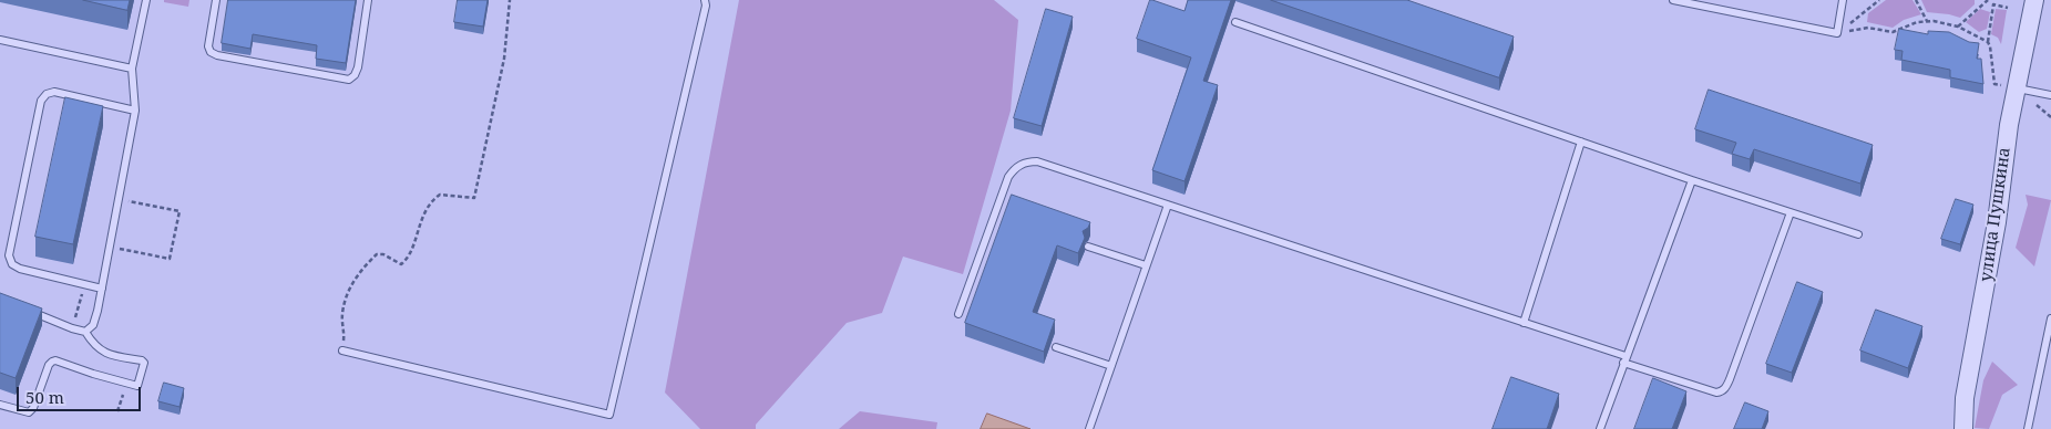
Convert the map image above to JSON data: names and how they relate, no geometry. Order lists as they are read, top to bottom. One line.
{"streets":{"street":["улица Пушкина"]},"scale_bar":"50 m"}
